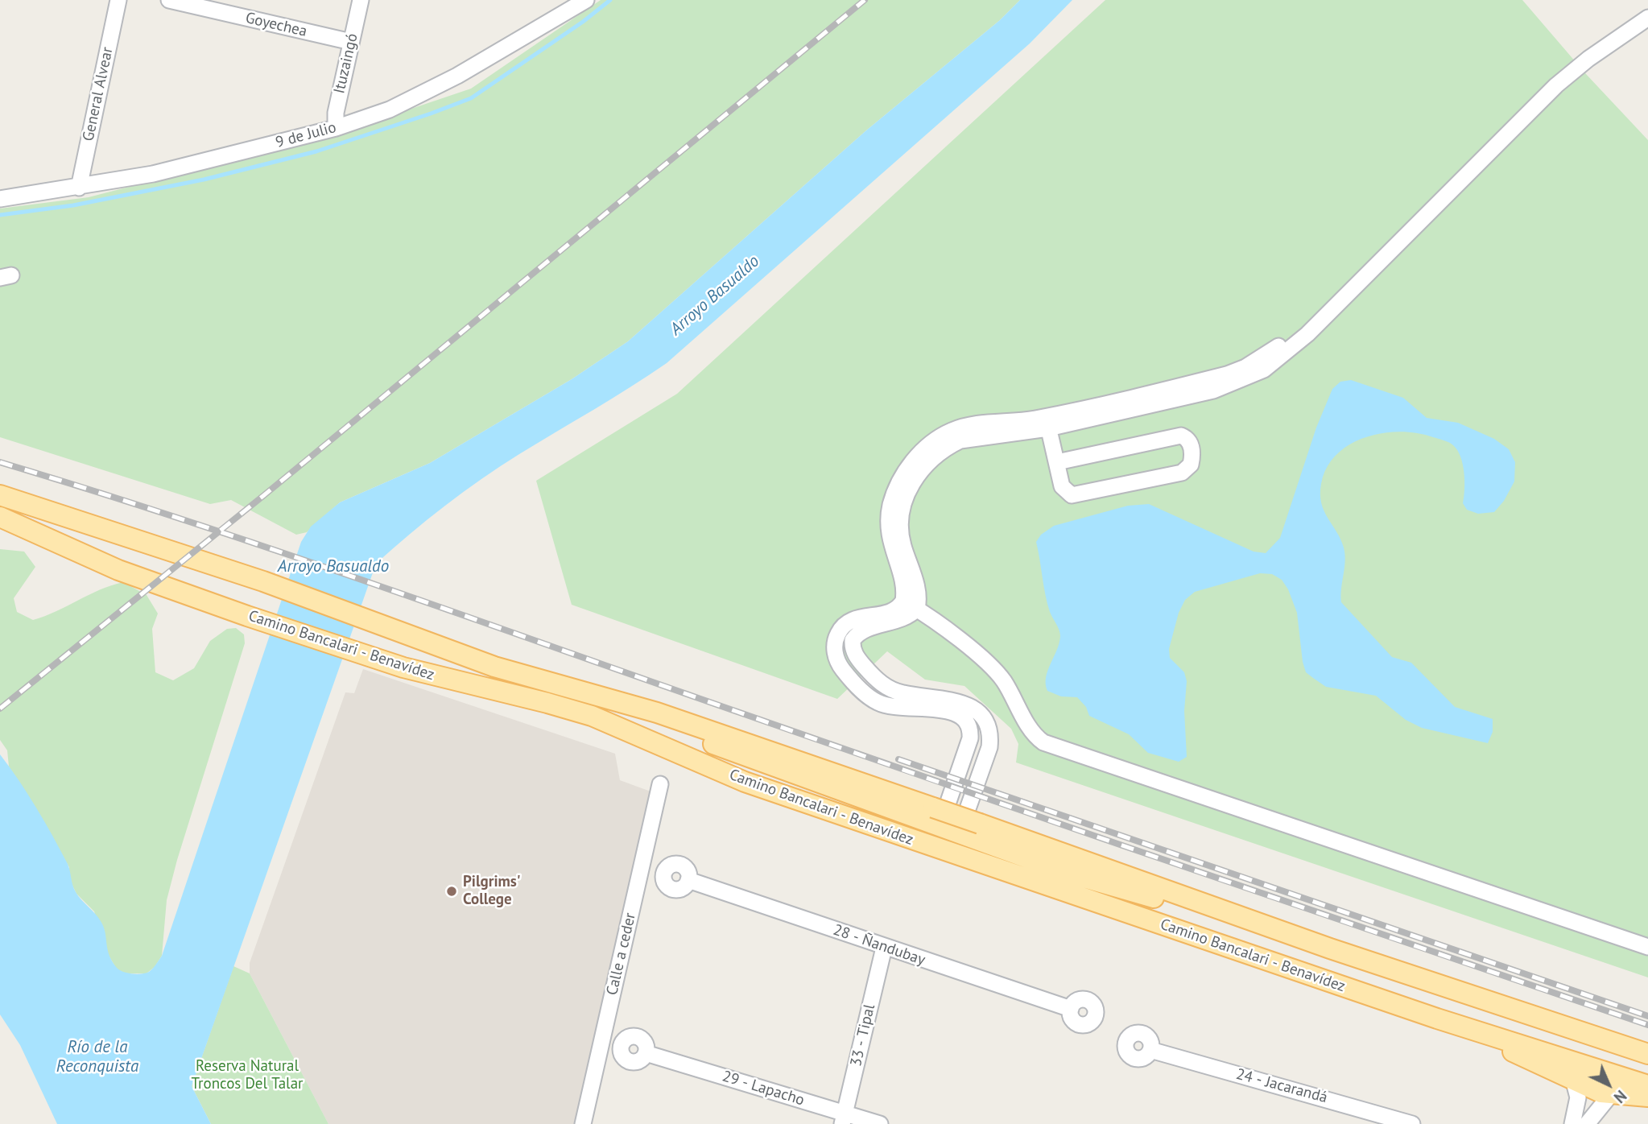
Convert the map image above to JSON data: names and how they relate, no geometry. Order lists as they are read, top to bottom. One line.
{"streets":{"main road":["Camino Bancalari - Benavídez"],"street":["Goyechea","Ituzaingó","General Alvear","9 de Julio","28 - Ñandubay","Calle a ceder","33 - Tipal","24 - Jacarandá","29 - Lapacho"]},"crossings":[["Goyechea","Ituzaingó"],["Ituzaingó","9 de Julio"],["General Alvear","9 de Julio"],["28 - Ñandubay","33 - Tipal"],["33 - Tipal","29 - Lapacho"]],"water":["Arroyo Basualdo","Río de la Reconquista"],"parks":["Reserva Natural Troncos Del Talar"],"places":["Pilgrims' College"],"north":"bottom right"}
